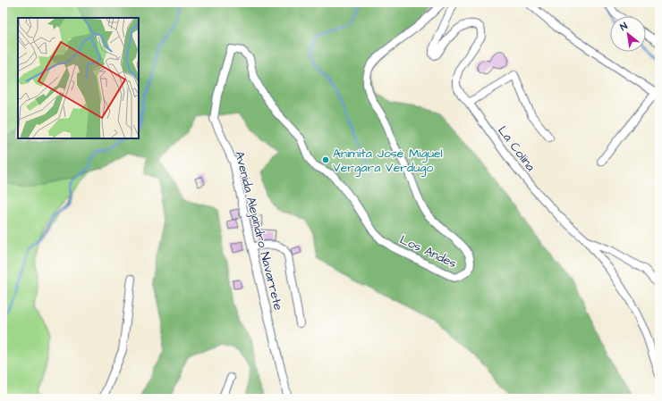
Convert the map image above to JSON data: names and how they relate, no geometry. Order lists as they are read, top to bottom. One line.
{"streets":{"street":["La Colina","Avenida Alejandro Navarrete","Los Andes"]},"crossings":[["Avenida Alejandro Navarrete","Los Andes"]],"places":["Animita José Miguel Vergara Verdugo"],"north":"top left"}
